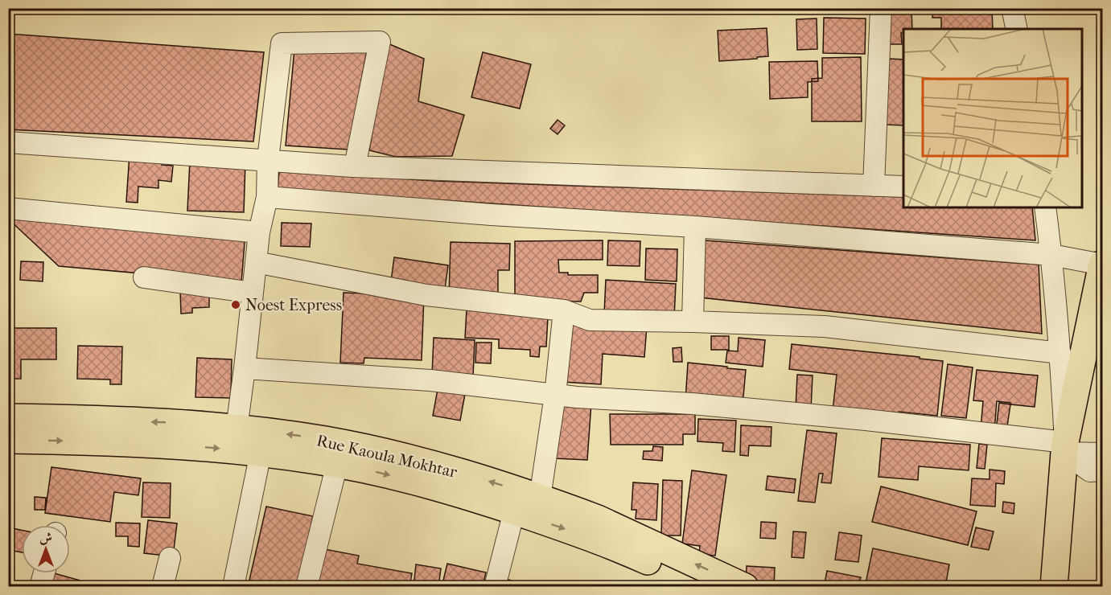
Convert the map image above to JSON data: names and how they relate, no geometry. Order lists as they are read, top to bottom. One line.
{"streets":{"main road":["Rue Kaoula Mokhtar"]},"places":["Noest Express"],"north":"top"}
